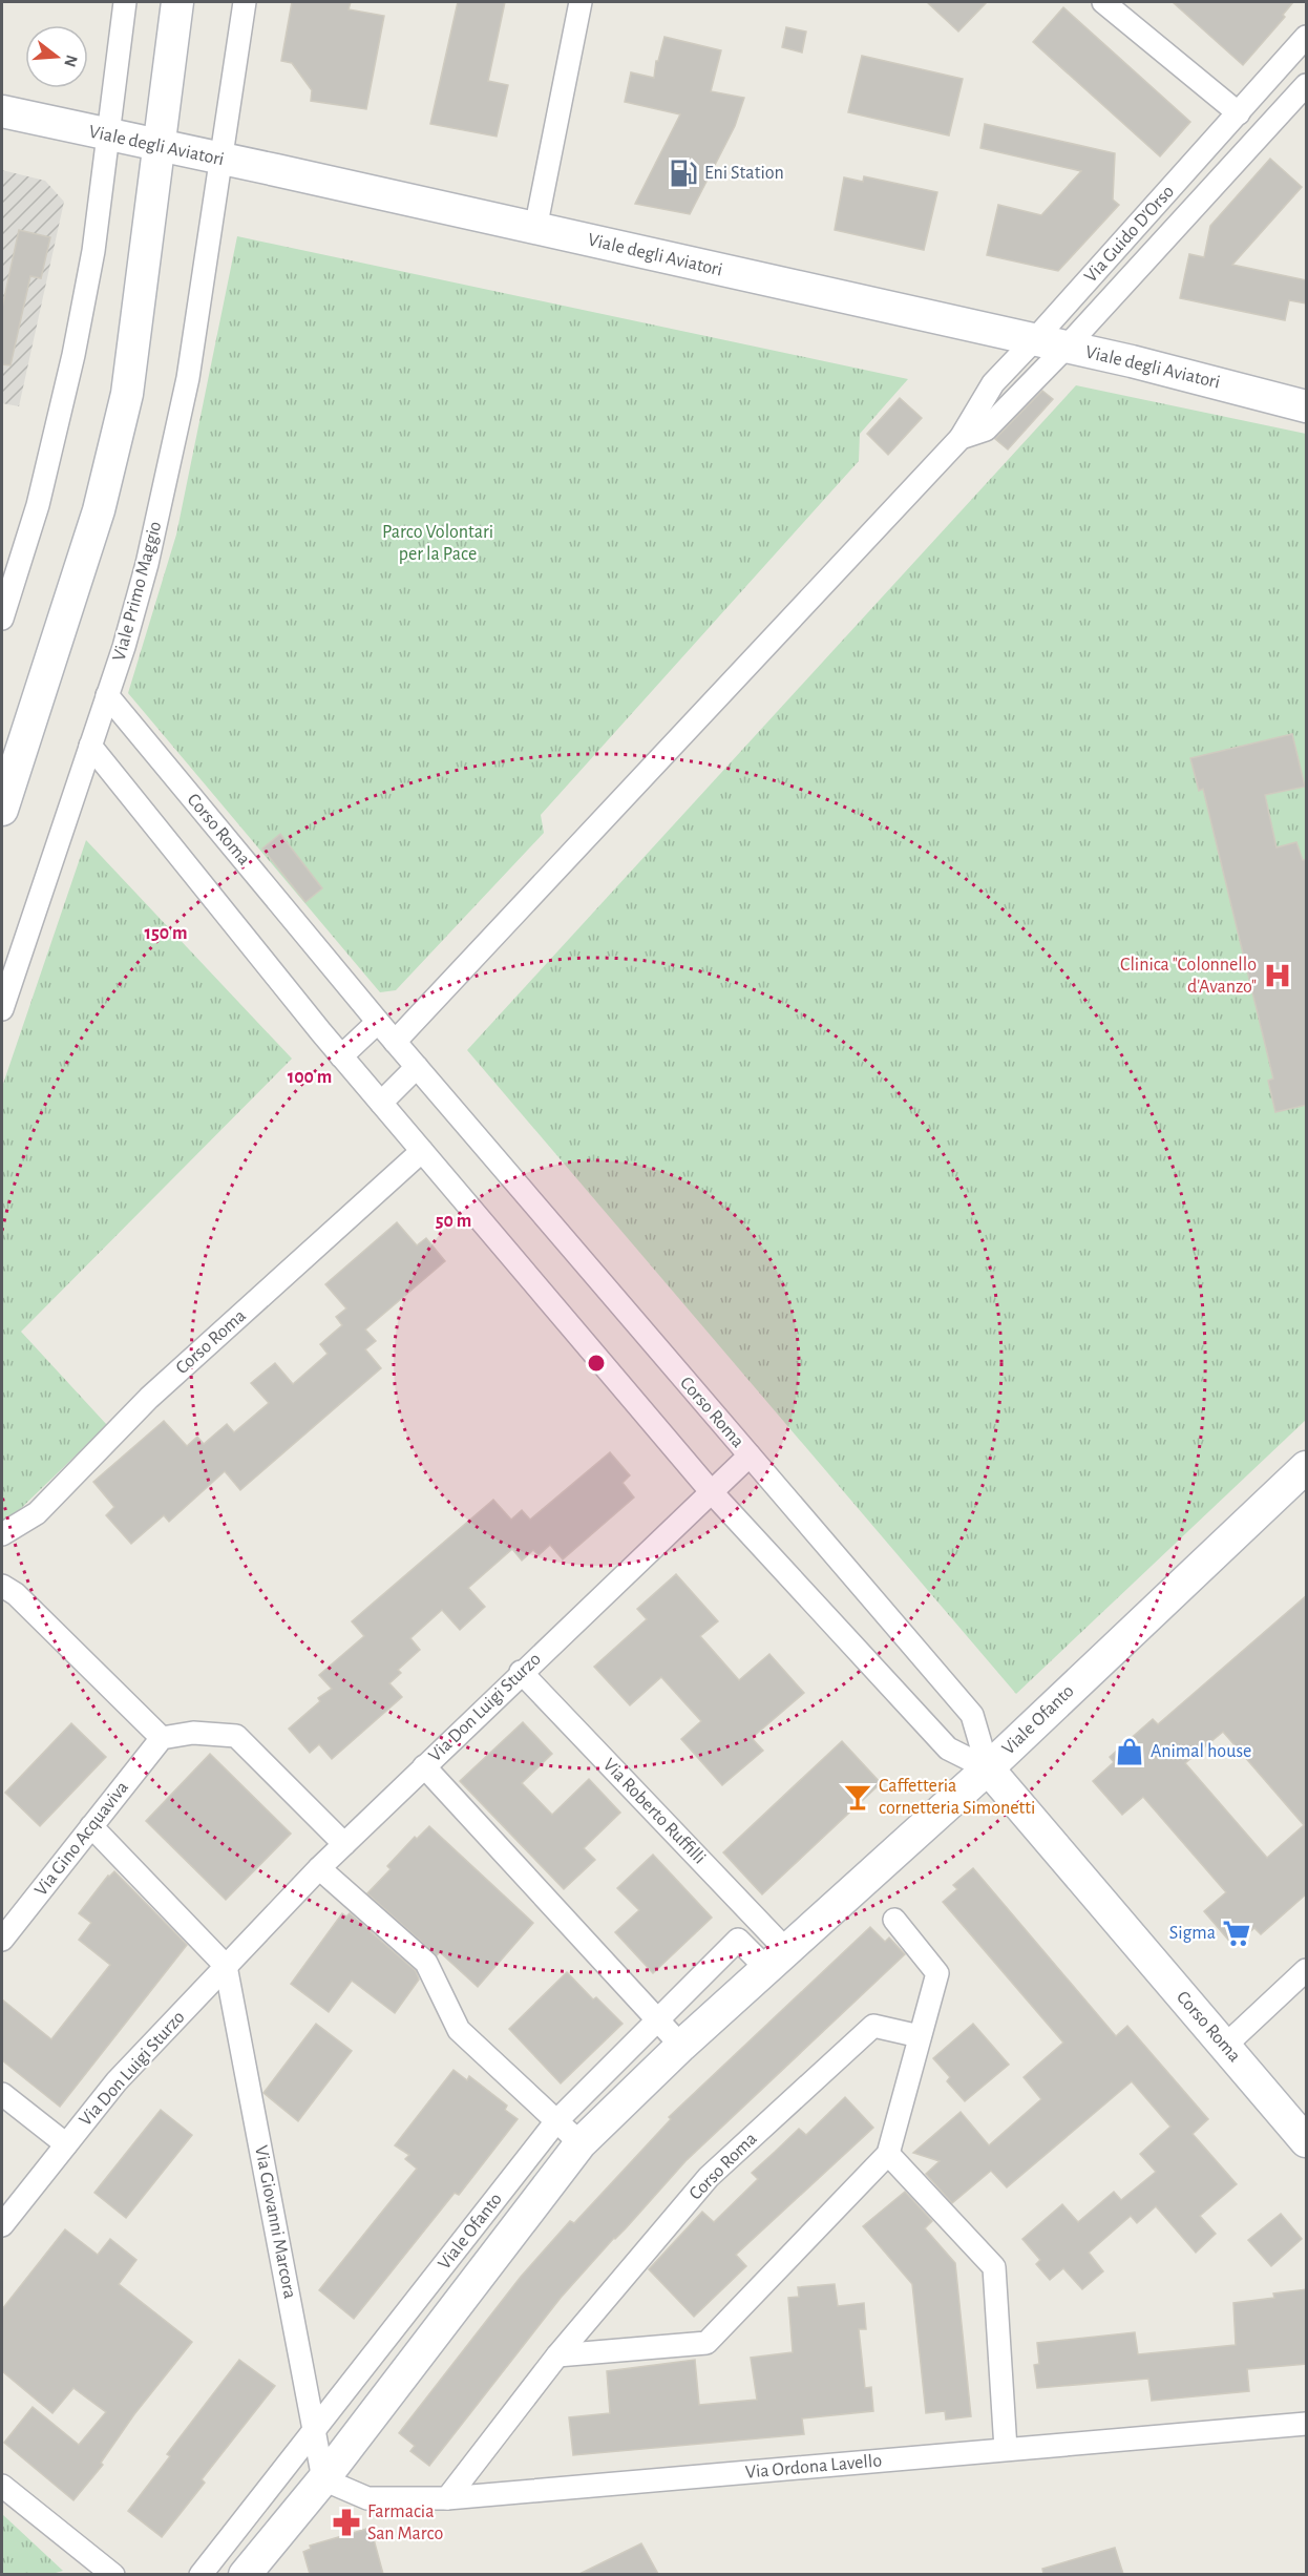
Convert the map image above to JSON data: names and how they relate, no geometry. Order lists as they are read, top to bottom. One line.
{"streets":{"main road":["Viale degli Aviatori","Corso Roma","Viale Ofanto"],"street":["Via Guido D'Orso","Viale Primo Maggio","Via Don Luigi Sturzo","Via Roberto Ruffilli","Via Gino Acquaviva","Via Giovanni Marcora","Via Ordona Lavello"]},"crossings":[["Viale degli Aviatori","Via Guido D'Orso"],["Viale degli Aviatori","Viale Primo Maggio"],["Viale Primo Maggio","Corso Roma"],["Corso Roma","Via Don Luigi Sturzo"],["Corso Roma","Viale Ofanto"],["Corso Roma","Via Ordona Lavello"],["Via Don Luigi Sturzo","Via Roberto Ruffilli"],["Via Don Luigi Sturzo","Via Giovanni Marcora"],["Viale Ofanto","Via Roberto Ruffilli"],["Viale Ofanto","Via Giovanni Marcora"],["Viale Ofanto","Via Ordona Lavello"],["Via Giovanni Marcora","Via Ordona Lavello"]],"parks":["Parco Volontari per la Pace"],"places":{"fuel station":["Eni Station"],"hospital":["Clinica \"Colonnello d'Avanzo\""],"shop":["Animal house"],"bar":["Caffetteria cornetteria Simonetti"],"supermarket":["Sigma"],"pharmacy":["Farmacia San Marco"]},"north":"right","rings":["150 m","100 m","50 m"]}
